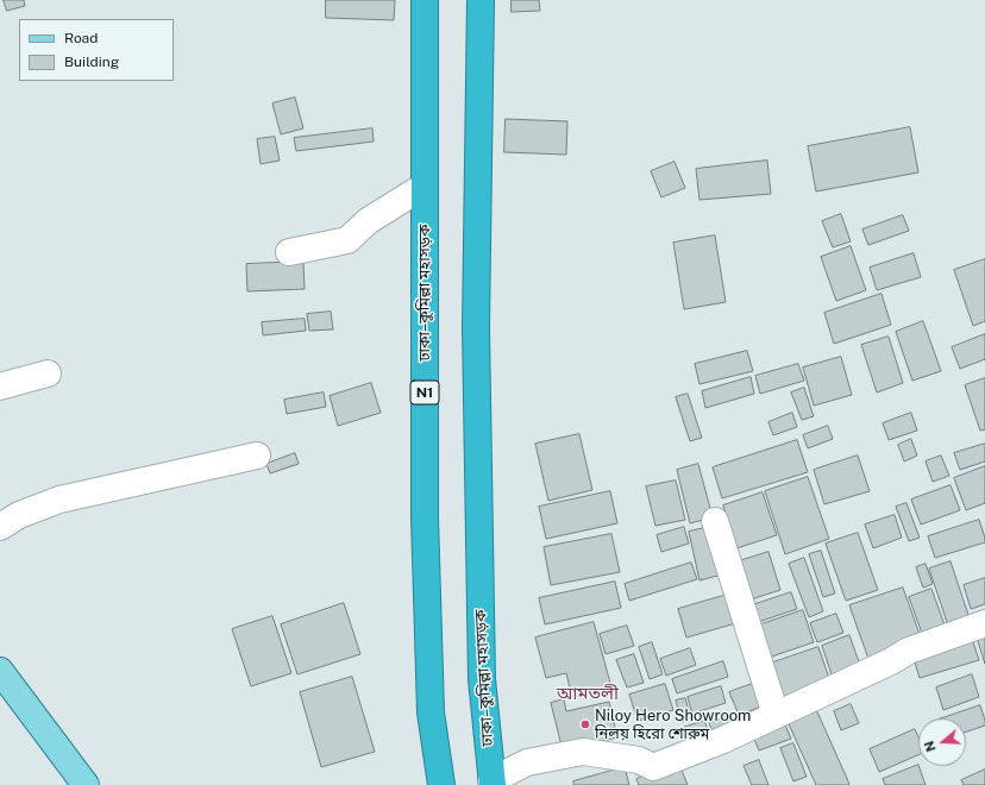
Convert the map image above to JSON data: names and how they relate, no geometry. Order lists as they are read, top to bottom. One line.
{"streets":{"highway":["ঢাকা–কুমিল্লা মহাসড়ক","N1"]},"districts":["আমতলী"],"places":["Niloy Hero Showroom নিলয় হিরো শোরুম"],"legend":["Road","Building"],"north":"left"}
